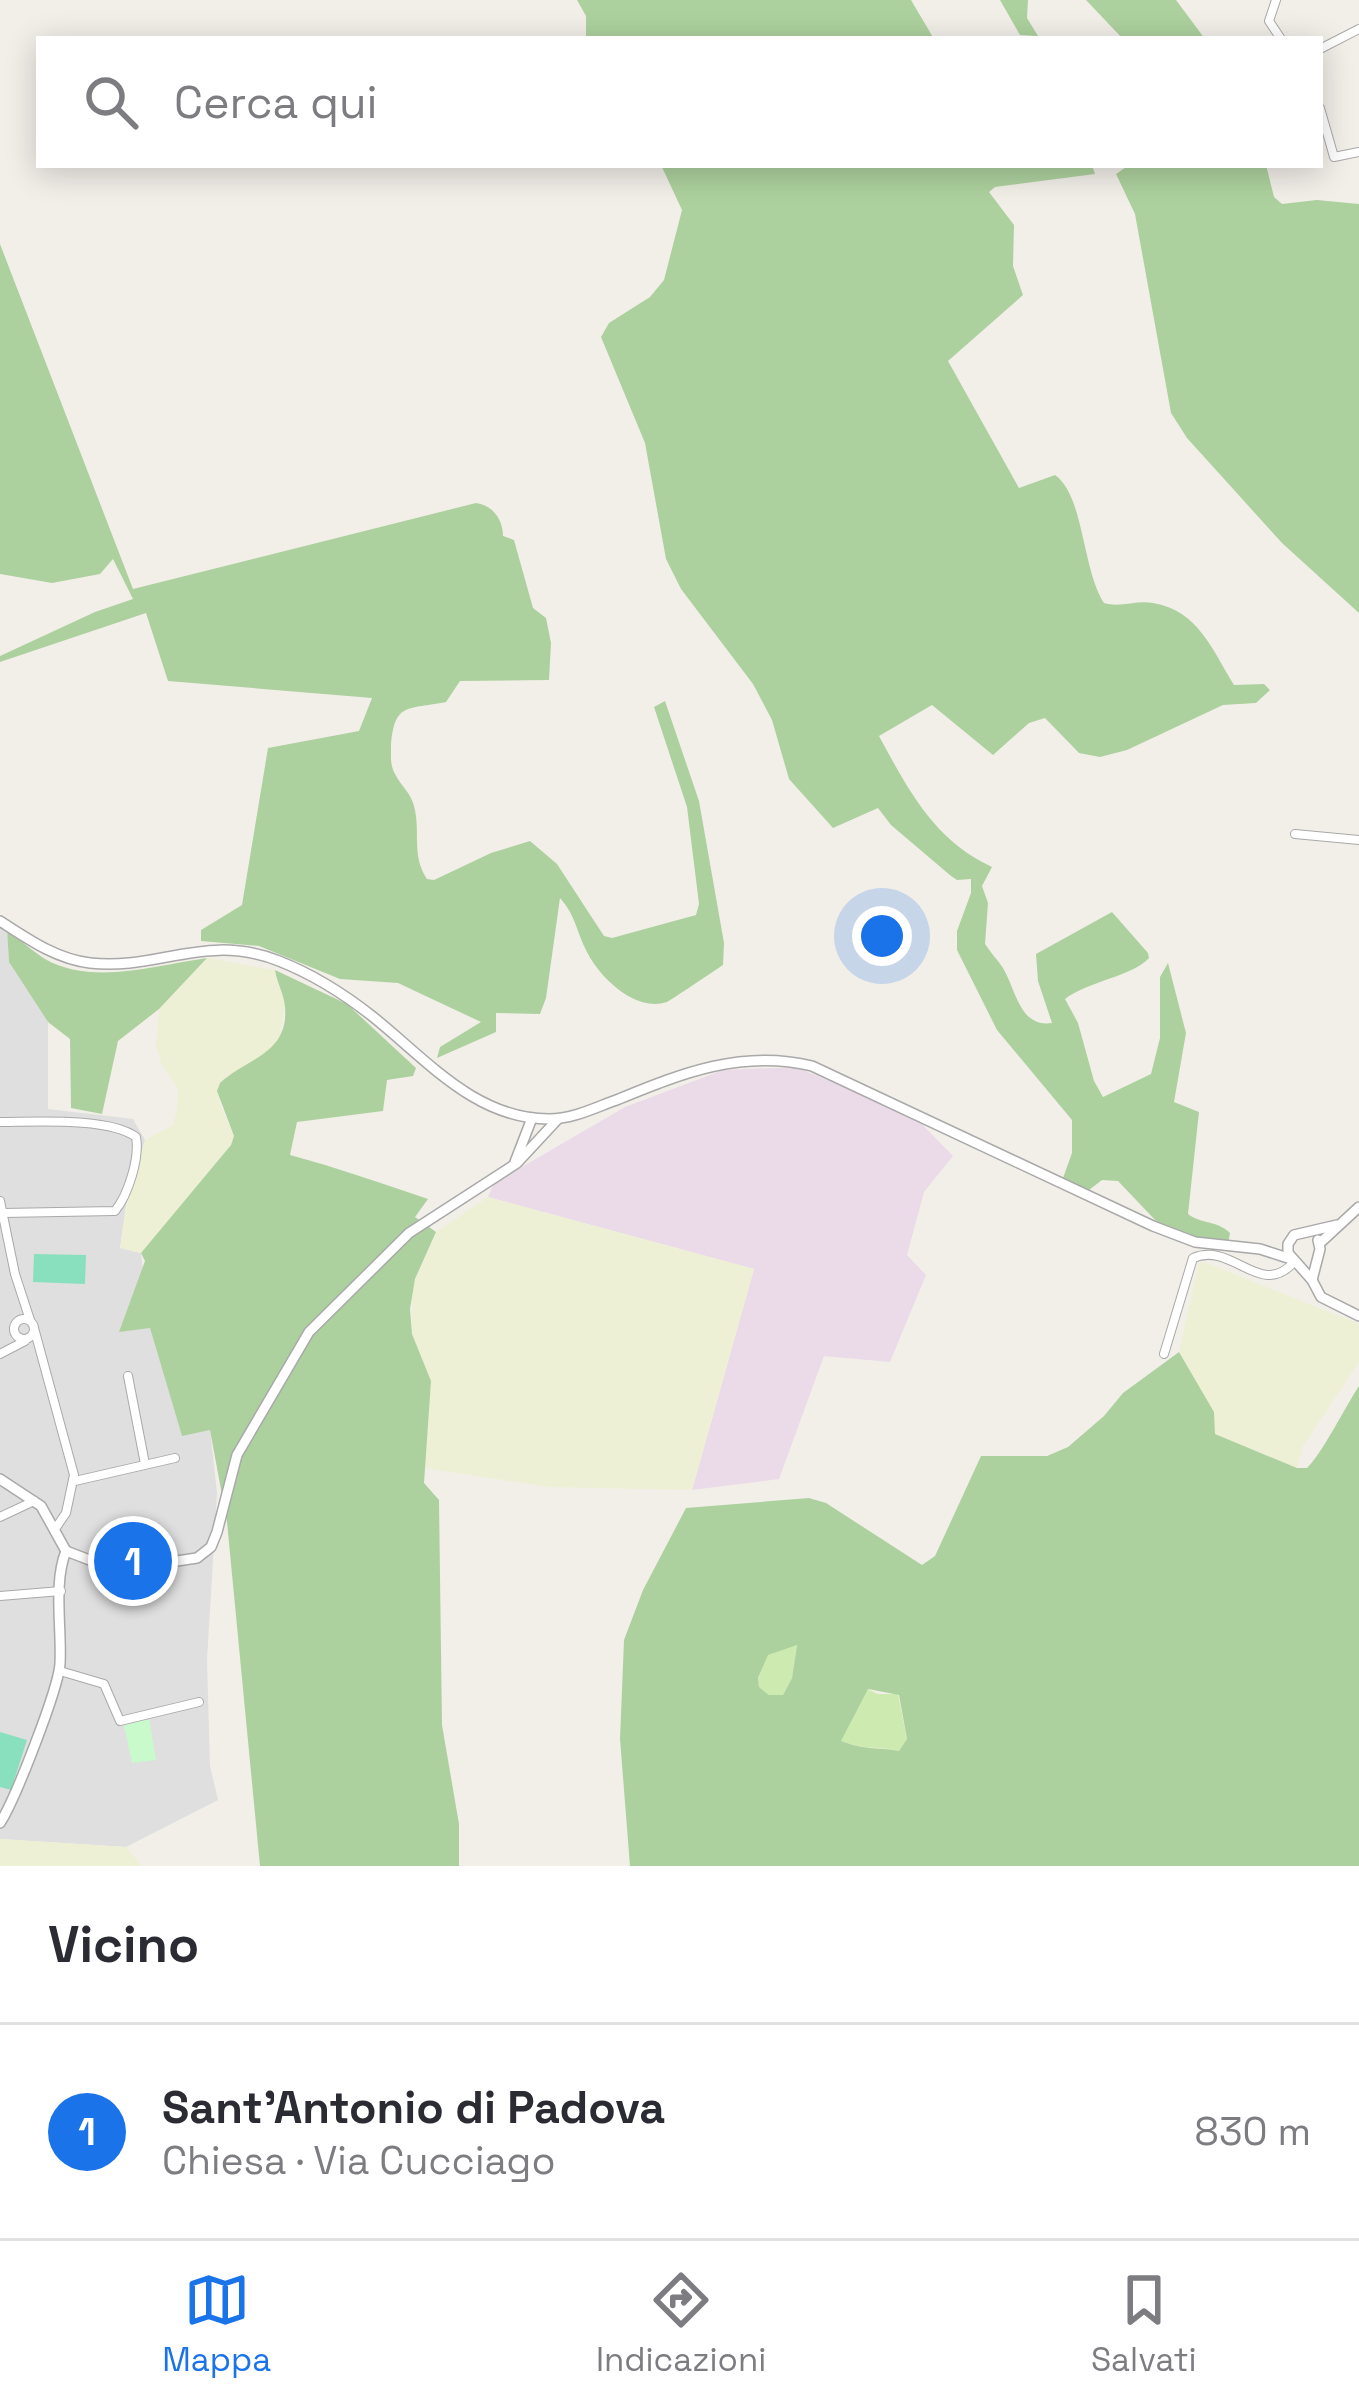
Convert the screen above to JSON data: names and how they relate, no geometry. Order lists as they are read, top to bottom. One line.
{"page":{"search":"Cerca qui","pins":"1","heading":"Vicino","list":[{"mark":"1","name":"Sant'Antonio di Padova","note":"Chiesa · Via Cucciago","value":"830 m"}],"nav":["Mappa","Indicazioni","Salvati"]}}
